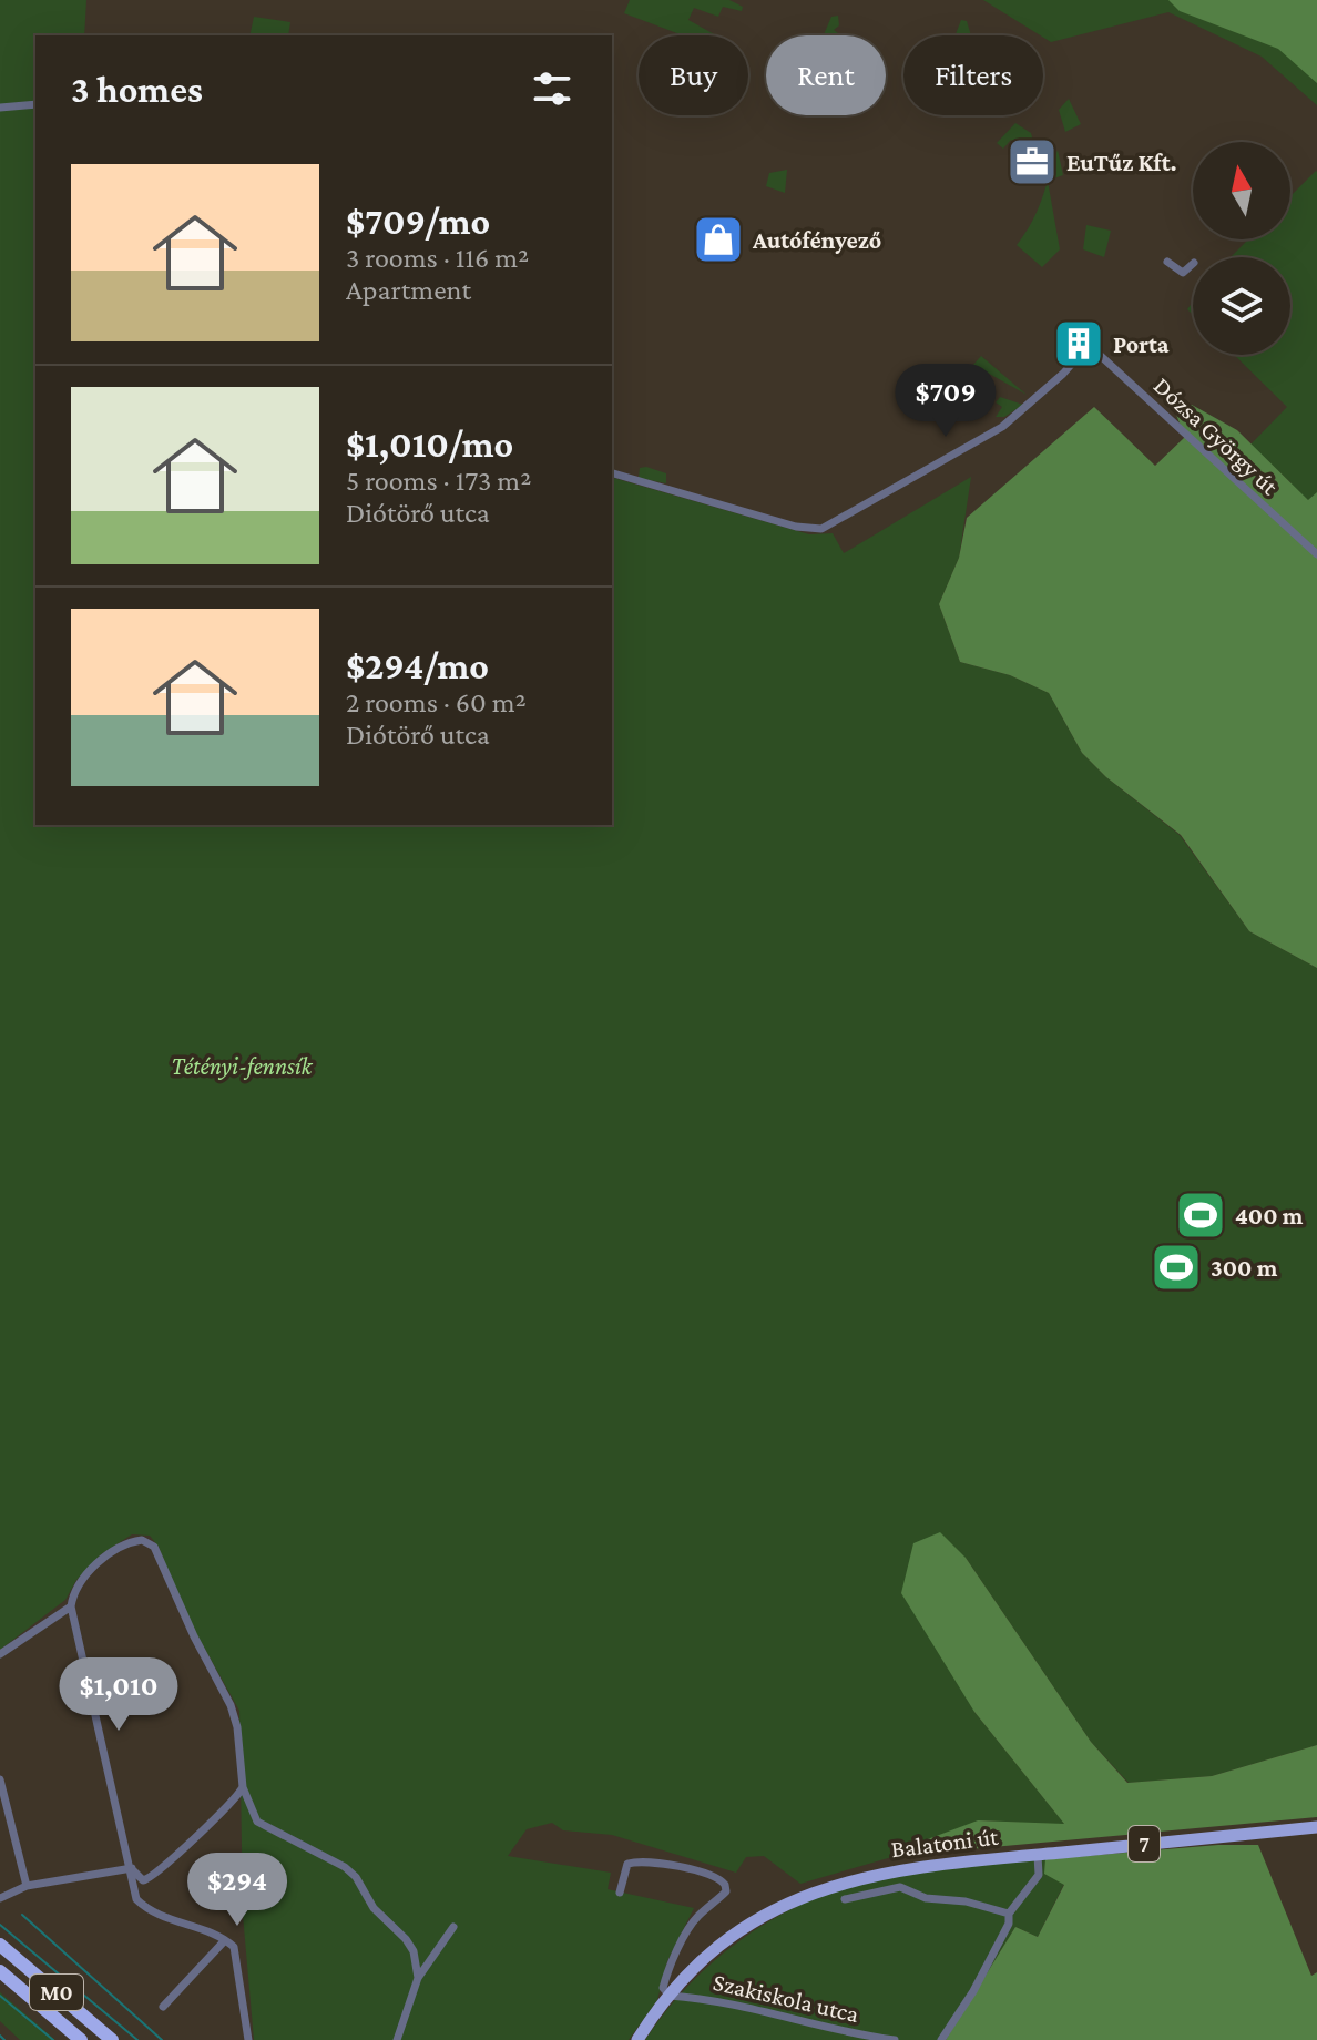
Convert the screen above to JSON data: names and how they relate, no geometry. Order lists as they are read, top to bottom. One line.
{"streets":{"highway":["M0"],"main road":["Balatoni út","7"],"street":["Dózsa György út","Szakiskola utca"]},"crossings":[["Balatoni út","Szakiskola utca"]],"parks":["Tétényi-fennsík"],"places":{"office":["EuTűz Kft."],"shop":["Autófényező"],"building":["Porta"],"sports":["400 m","300 m"]},"north":"top","page":{"chip":["Buy","Rent","Filters"],"heading":"3 homes","list":[{"name":"$709/mo","note":"3 rooms · 116 m² · Apartment"},{"name":"$1,010/mo","note":"5 rooms · 173 m² · Diótörő utca"},{"name":"$294/mo","note":"2 rooms · 60 m² · Diótörő utca"}],"price":["$709","$1,010","$294"]}}
